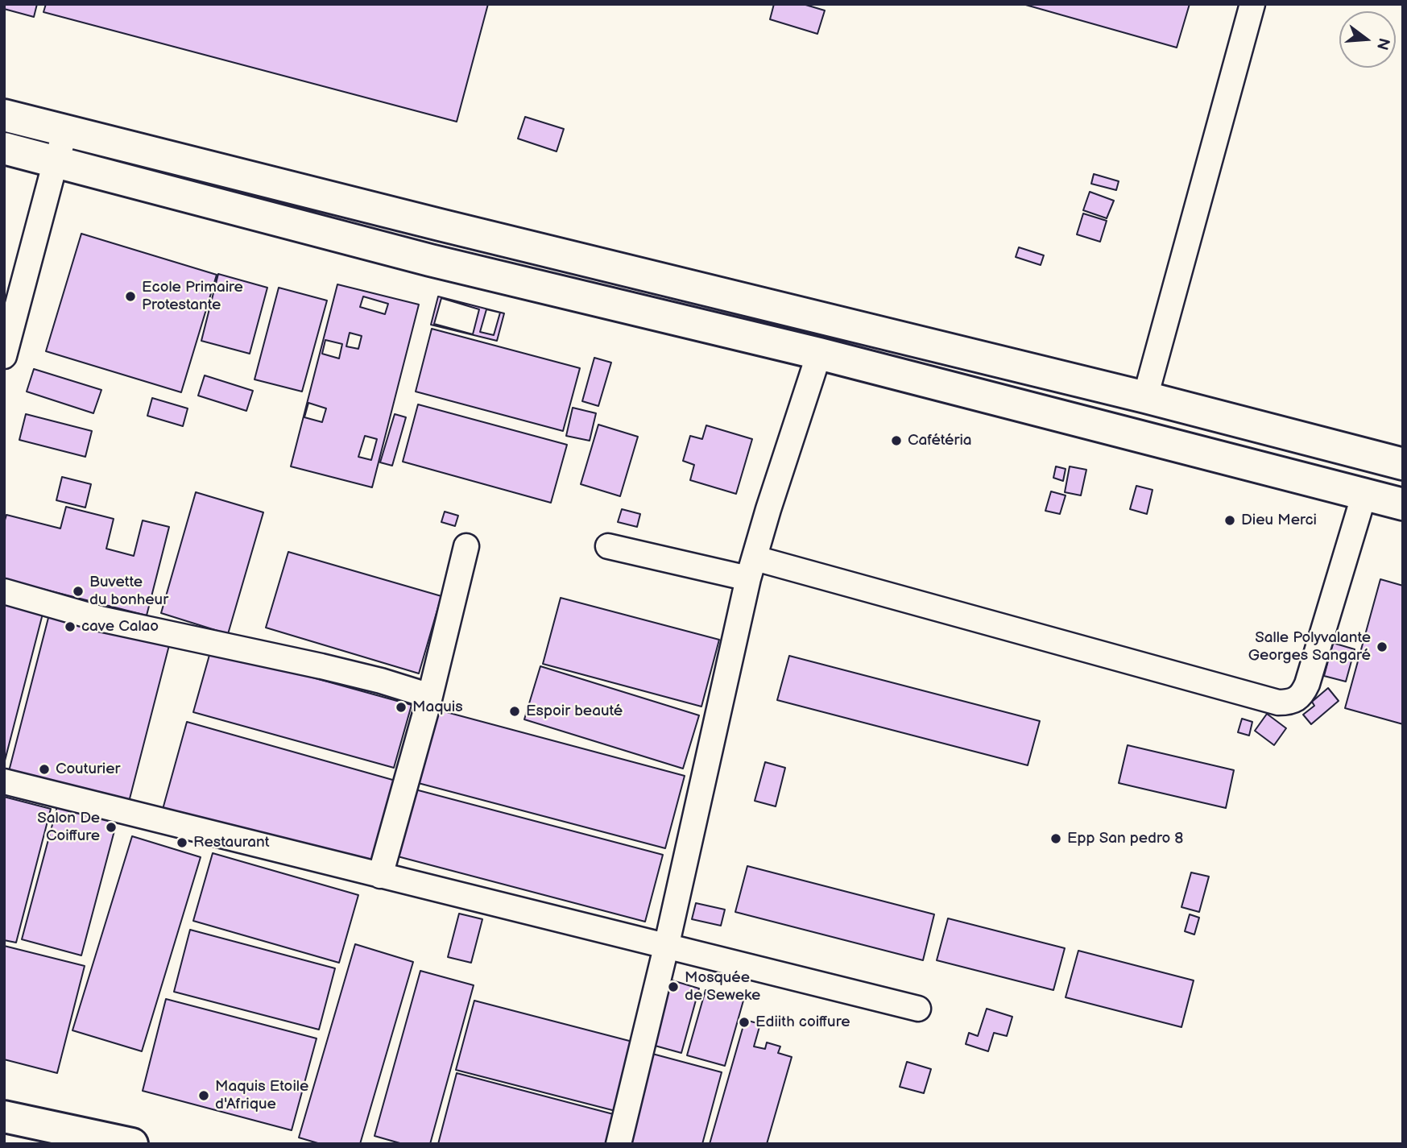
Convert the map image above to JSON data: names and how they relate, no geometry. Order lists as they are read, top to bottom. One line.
{"places":["Ecole Primaire Protestante","Cafétéria","Dieu Merci","Buvette du bonheur","cave Calao","Salle Polyvalante Georges Sangaré","Maquis","Espoir beauté","Couturier","Salon De Coiffure","Epp San pedro 8","Restaurant","Mosquée de Seweke","Ediith coiffure","Maquis Etoile d'Afrique"],"north":"right"}
